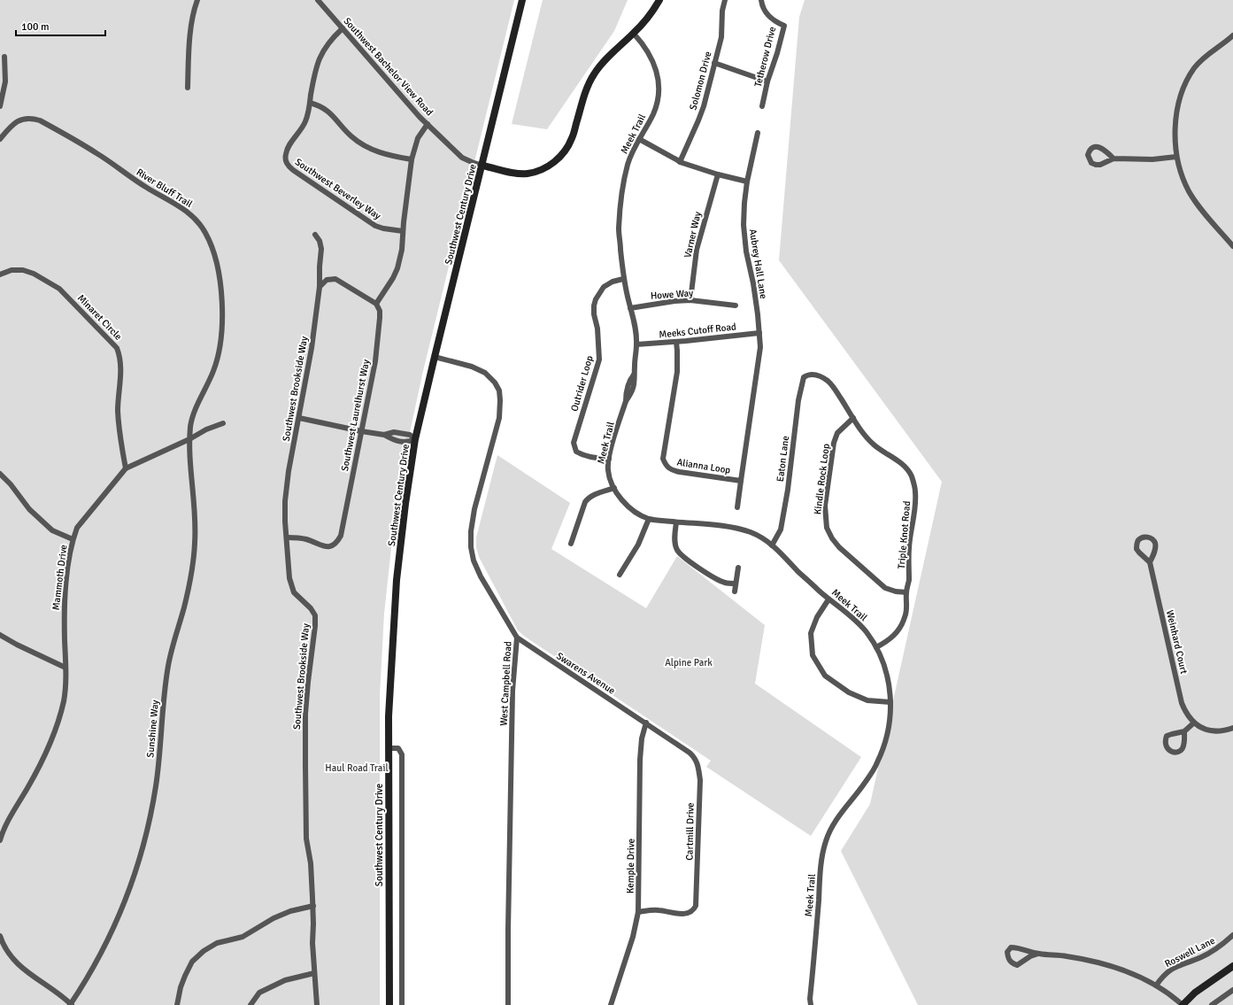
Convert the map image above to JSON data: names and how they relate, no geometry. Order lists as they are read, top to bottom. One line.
{"streets":{"main road":["Southwest Century Drive"],"street":["Tetherow Drive","Southwest Bachelor View Road","Solomon Drive","Meek Trail","River Bluff Trail","Southwest Beverley Way","Varner Way","Aubrey Hall Lane","Howe Way","Minaret Circle","Meeks Cutoff Road","Outrider Loop","Southwest Brookside Way","Southwest Laurelhurst Way","Eaton Lane","Alianna Loop","Kindle Rock Loop","Triple Knot Road","Mammoth Drive","Weinhard Court","Swarens Avenue","West Campbell Road","Sunshine Way","Cartmill Drive","Kemple Drive","Roswell Lane"]},"crossings":[["Southwest Bachelor View Road","Southwest Beverley Way"],["Southwest Bachelor View Road","Southwest Century Drive"],["Meek Trail","Howe Way"],["Meek Trail","Meeks Cutoff Road"],["Meek Trail","Outrider Loop"],["Meek Trail","Eaton Lane"],["Meek Trail","Triple Knot Road"],["River Bluff Trail","Mammoth Drive"],["River Bluff Trail","Sunshine Way"],["Southwest Century Drive","West Campbell Road"],["Varner Way","Howe Way"],["Aubrey Hall Lane","Alianna Loop"],["Minaret Circle","Mammoth Drive"],["Meeks Cutoff Road","Alianna Loop"],["Southwest Brookside Way","Southwest Laurelhurst Way"],["Eaton Lane","Triple Knot Road"],["Kindle Rock Loop","Triple Knot Road"],["Mammoth Drive","Sunshine Way"],["Swarens Avenue","West Campbell Road"],["Swarens Avenue","Cartmill Drive"],["Swarens Avenue","Kemple Drive"],["Cartmill Drive","Kemple Drive"]],"parks":["Alpine Park","Haul Road Trail"],"scale_bar":"100 m"}
